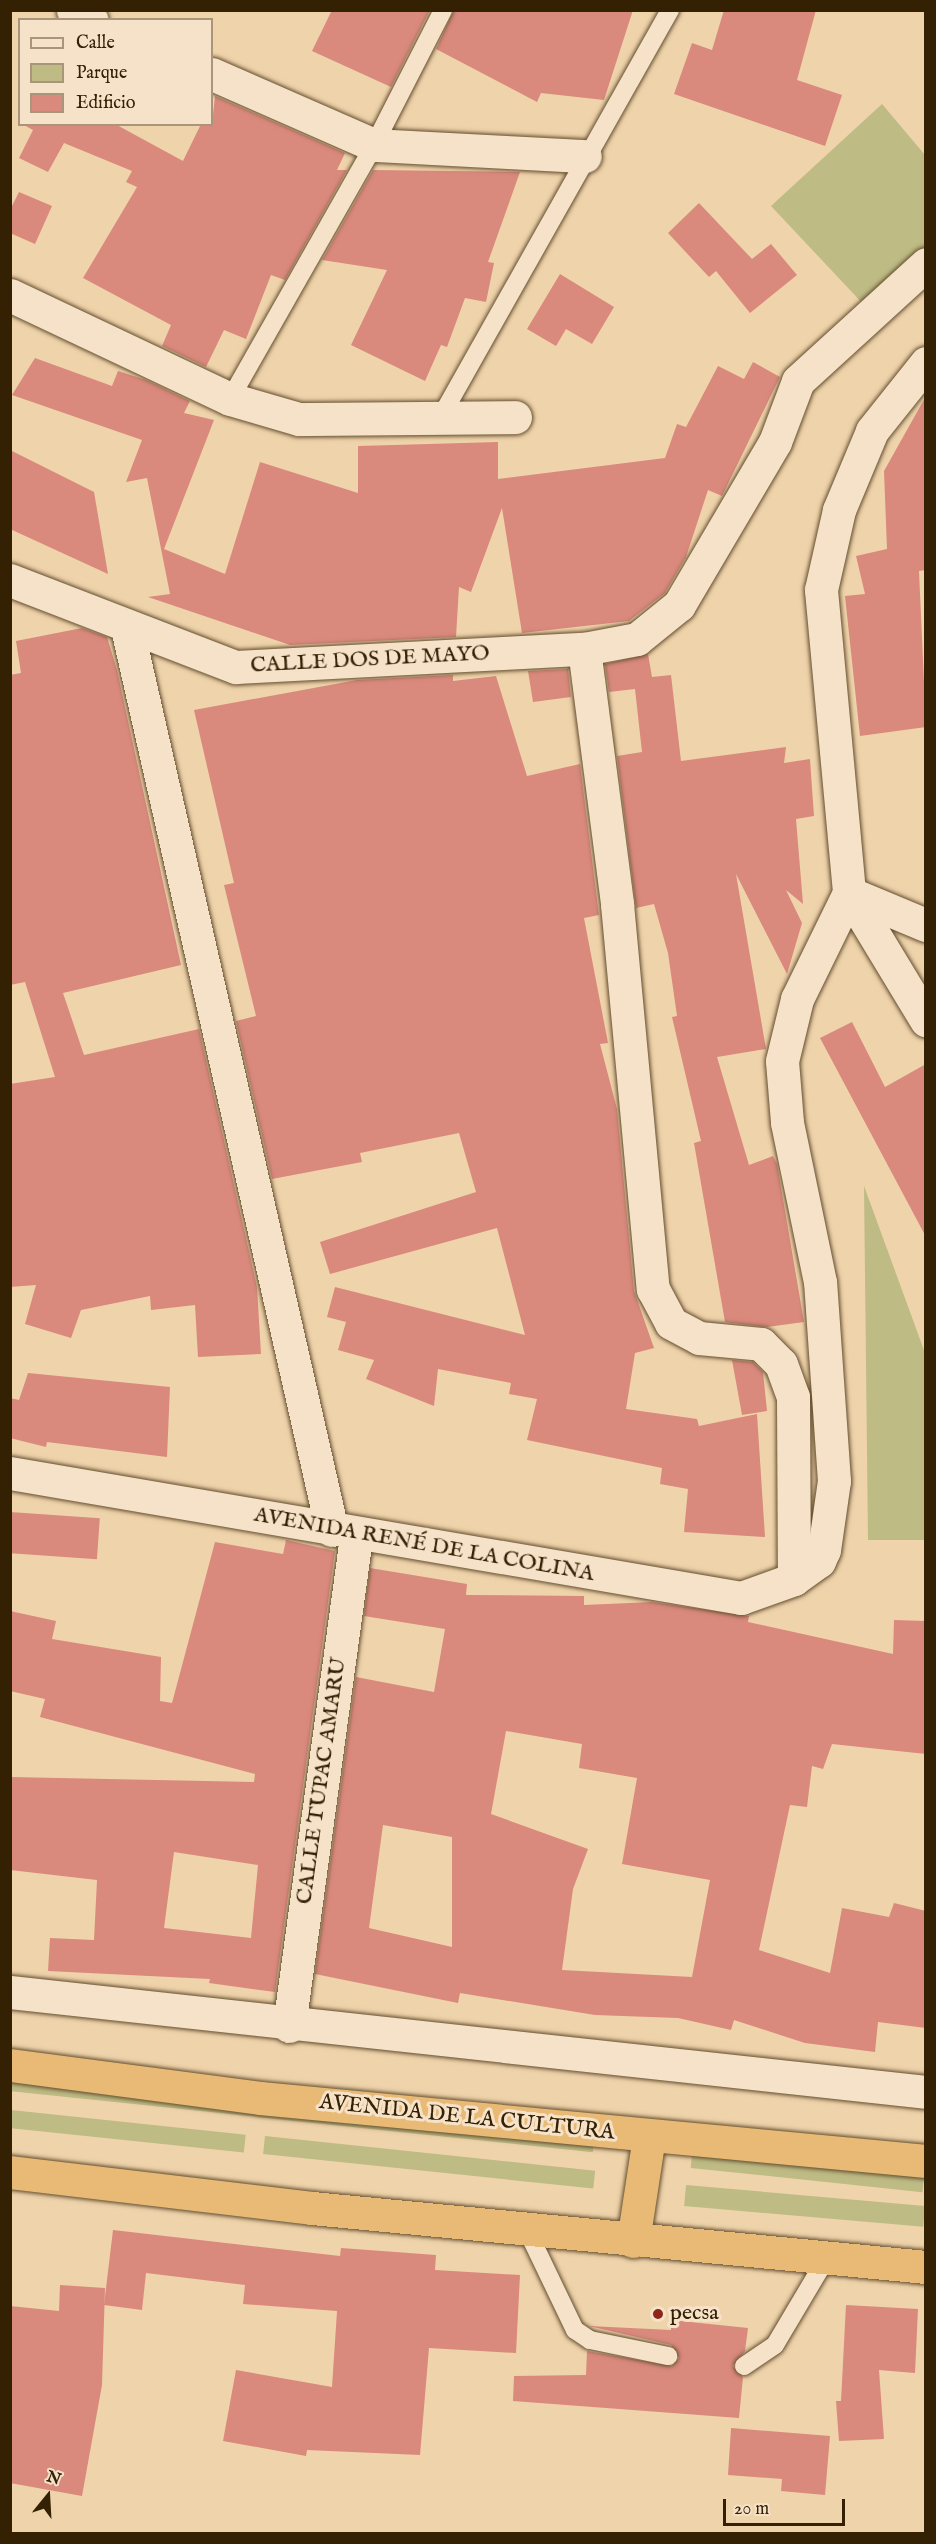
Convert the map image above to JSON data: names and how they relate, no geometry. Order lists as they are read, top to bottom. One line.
{"streets":{"highway":["AVENIDA DE LA CULTURA"],"street":["CALLE DOS DE MAYO","AVENIDA RENÉ DE LA COLINA","CALLE TUPAC AMARU"]},"crossings":[["AVENIDA RENÉ DE LA COLINA","CALLE TUPAC AMARU"]],"places":["pecsa"],"legend":["Calle","Parque","Edificio"],"scale_bar":"20 m","north":"top"}
